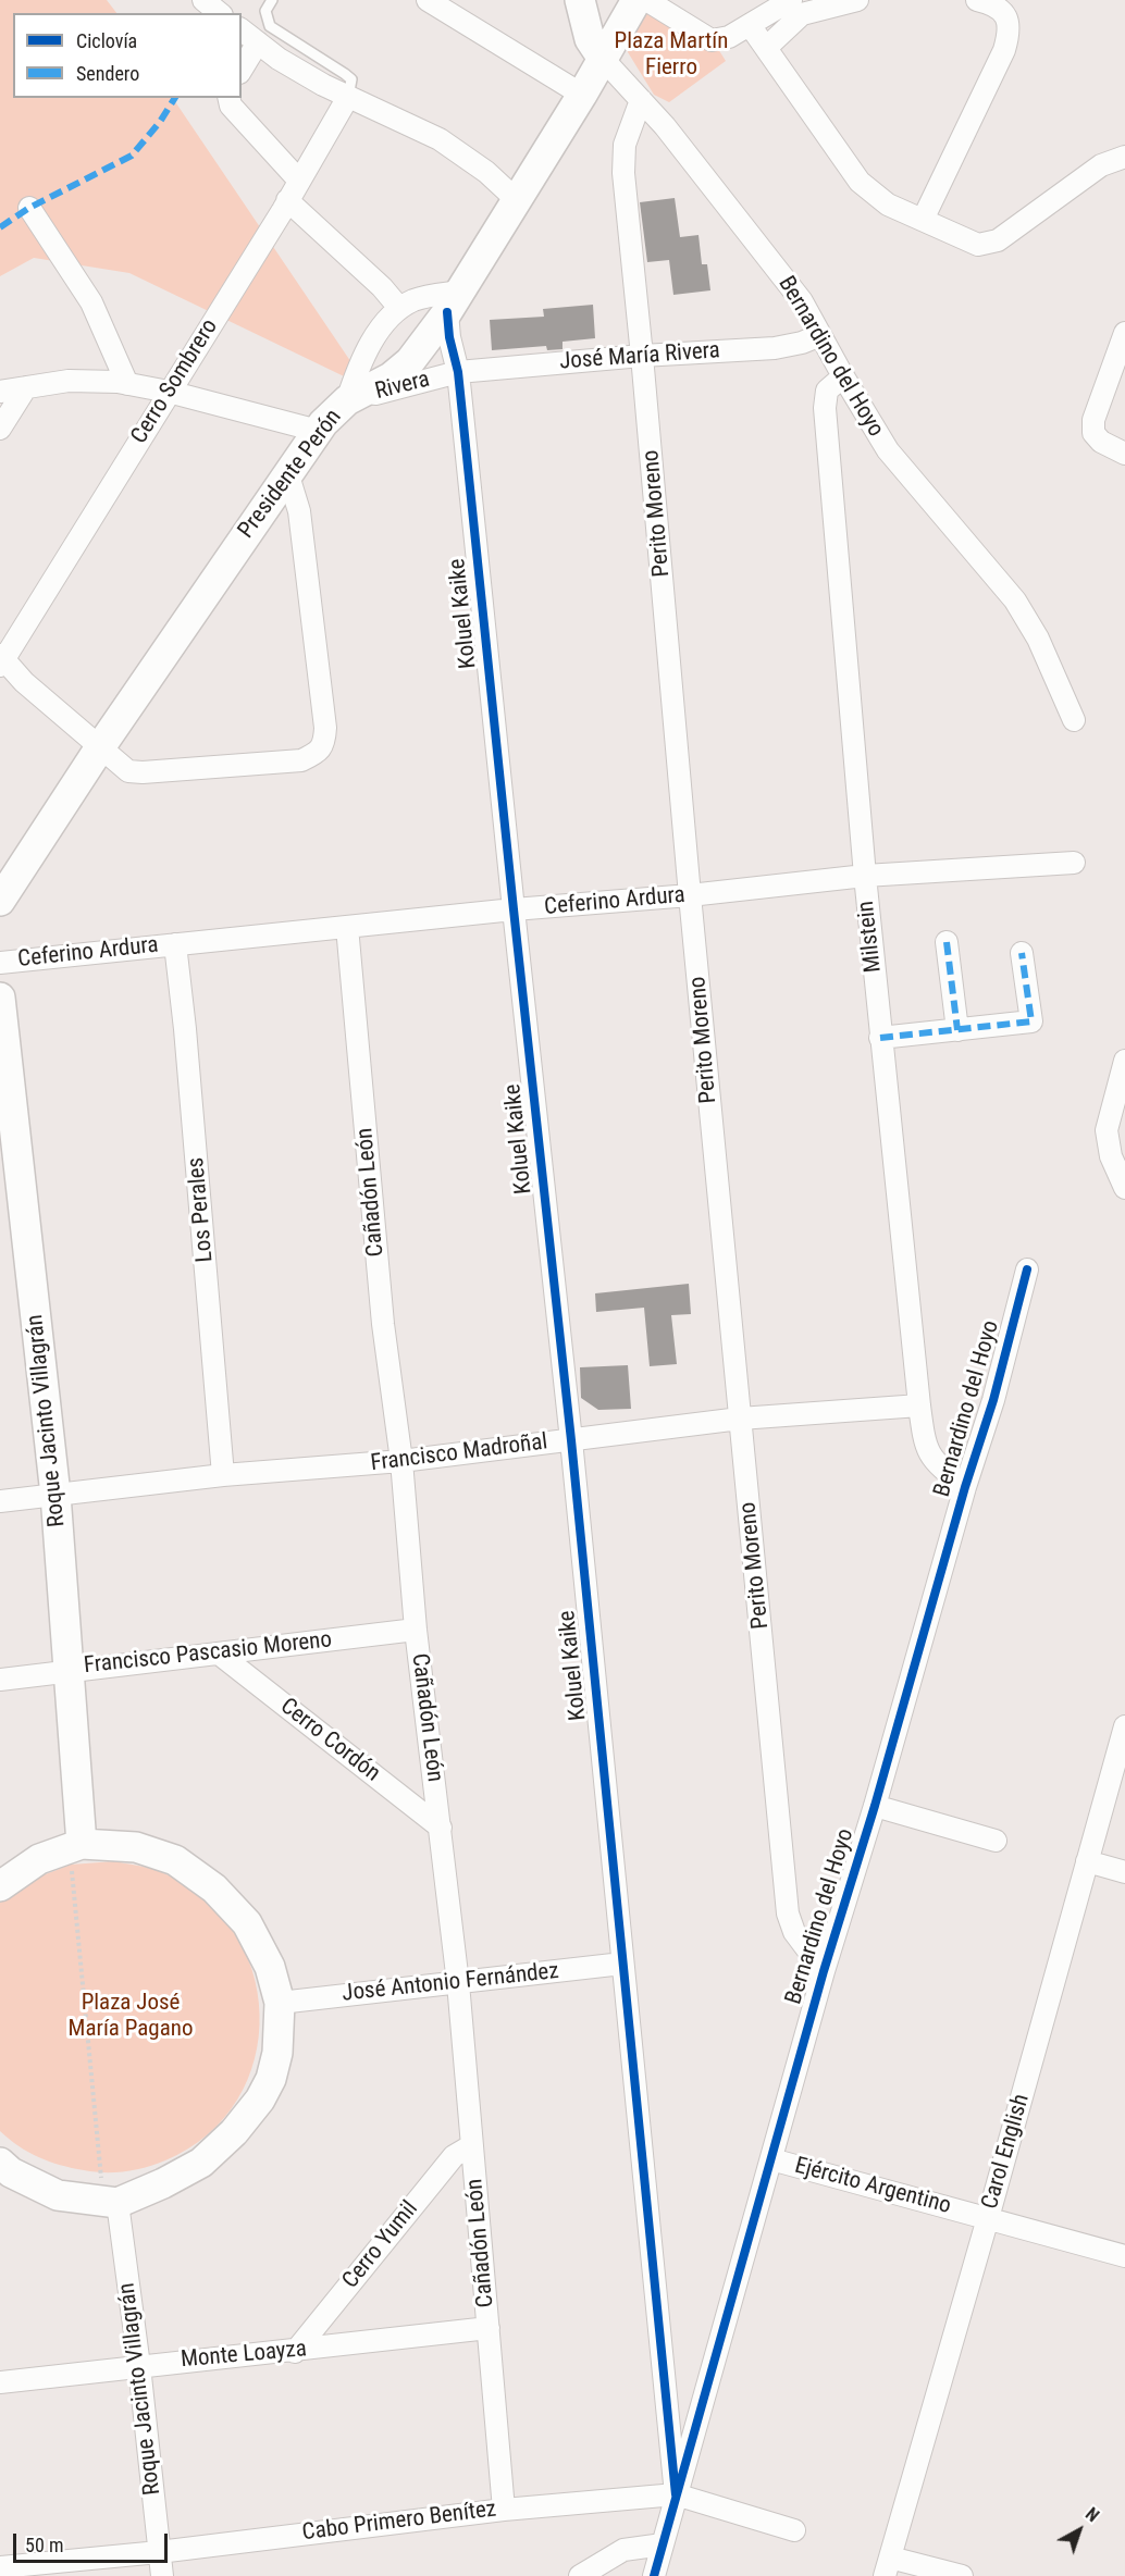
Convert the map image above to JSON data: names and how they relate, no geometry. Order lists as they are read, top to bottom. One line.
{"streets":{"street":["José María Rivera","Bernardino del Hoyo","Cerro Sombrero","Rivera","Presidente Perón","Perito Moreno","Koluel Kaike","Ceferino Ardura","Milstein","Cañadón León","Los Perales","Roque Jacinto Villagrán","Francisco Madroñal","Francisco Pascasio Moreno","Cerro Cordón","José Antonio Fernández","Carol English","Ejército Argentino","Cerro Yumil","Monte Loayza","Cabo Primero Benítez"]},"crossings":[["José María Rivera","Bernardino del Hoyo"],["José María Rivera","Rivera"],["José María Rivera","Perito Moreno"],["José María Rivera","Koluel Kaike"],["Bernardino del Hoyo","Presidente Perón"],["Bernardino del Hoyo","Perito Moreno"],["Bernardino del Hoyo","Koluel Kaike"],["Bernardino del Hoyo","Milstein"],["Bernardino del Hoyo","Ejército Argentino"],["Bernardino del Hoyo","Cabo Primero Benítez"],["Rivera","Presidente Perón"],["Rivera","Koluel Kaike"],["Presidente Perón","Koluel Kaike"],["Perito Moreno","Ceferino Ardura"],["Perito Moreno","Francisco Madroñal"],["Koluel Kaike","Ceferino Ardura"],["Koluel Kaike","Francisco Madroñal"],["Koluel Kaike","José Antonio Fernández"],["Koluel Kaike","Cabo Primero Benítez"],["Ceferino Ardura","Milstein"],["Ceferino Ardura","Cañadón León"],["Ceferino Ardura","Los Perales"],["Milstein","Francisco Madroñal"],["Cañadón León","Francisco Madroñal"],["Cañadón León","Francisco Pascasio Moreno"],["Cañadón León","Cerro Cordón"],["Cañadón León","José Antonio Fernández"],["Cañadón León","Cerro Yumil"],["Cañadón León","Monte Loayza"],["Cañadón León","Cabo Primero Benítez"],["Los Perales","Francisco Madroñal"],["Roque Jacinto Villagrán","Francisco Madroñal"],["Roque Jacinto Villagrán","Francisco Pascasio Moreno"],["Roque Jacinto Villagrán","Monte Loayza"],["Roque Jacinto Villagrán","Cabo Primero Benítez"],["Francisco Pascasio Moreno","Cerro Cordón"],["Carol English","Ejército Argentino"],["Cerro Yumil","Monte Loayza"]],"parks":["Plaza Martín Fierro","Plaza José María Pagano"],"legend":["Ciclovía","Sendero"],"scale_bar":"50 m","north":"top right"}
